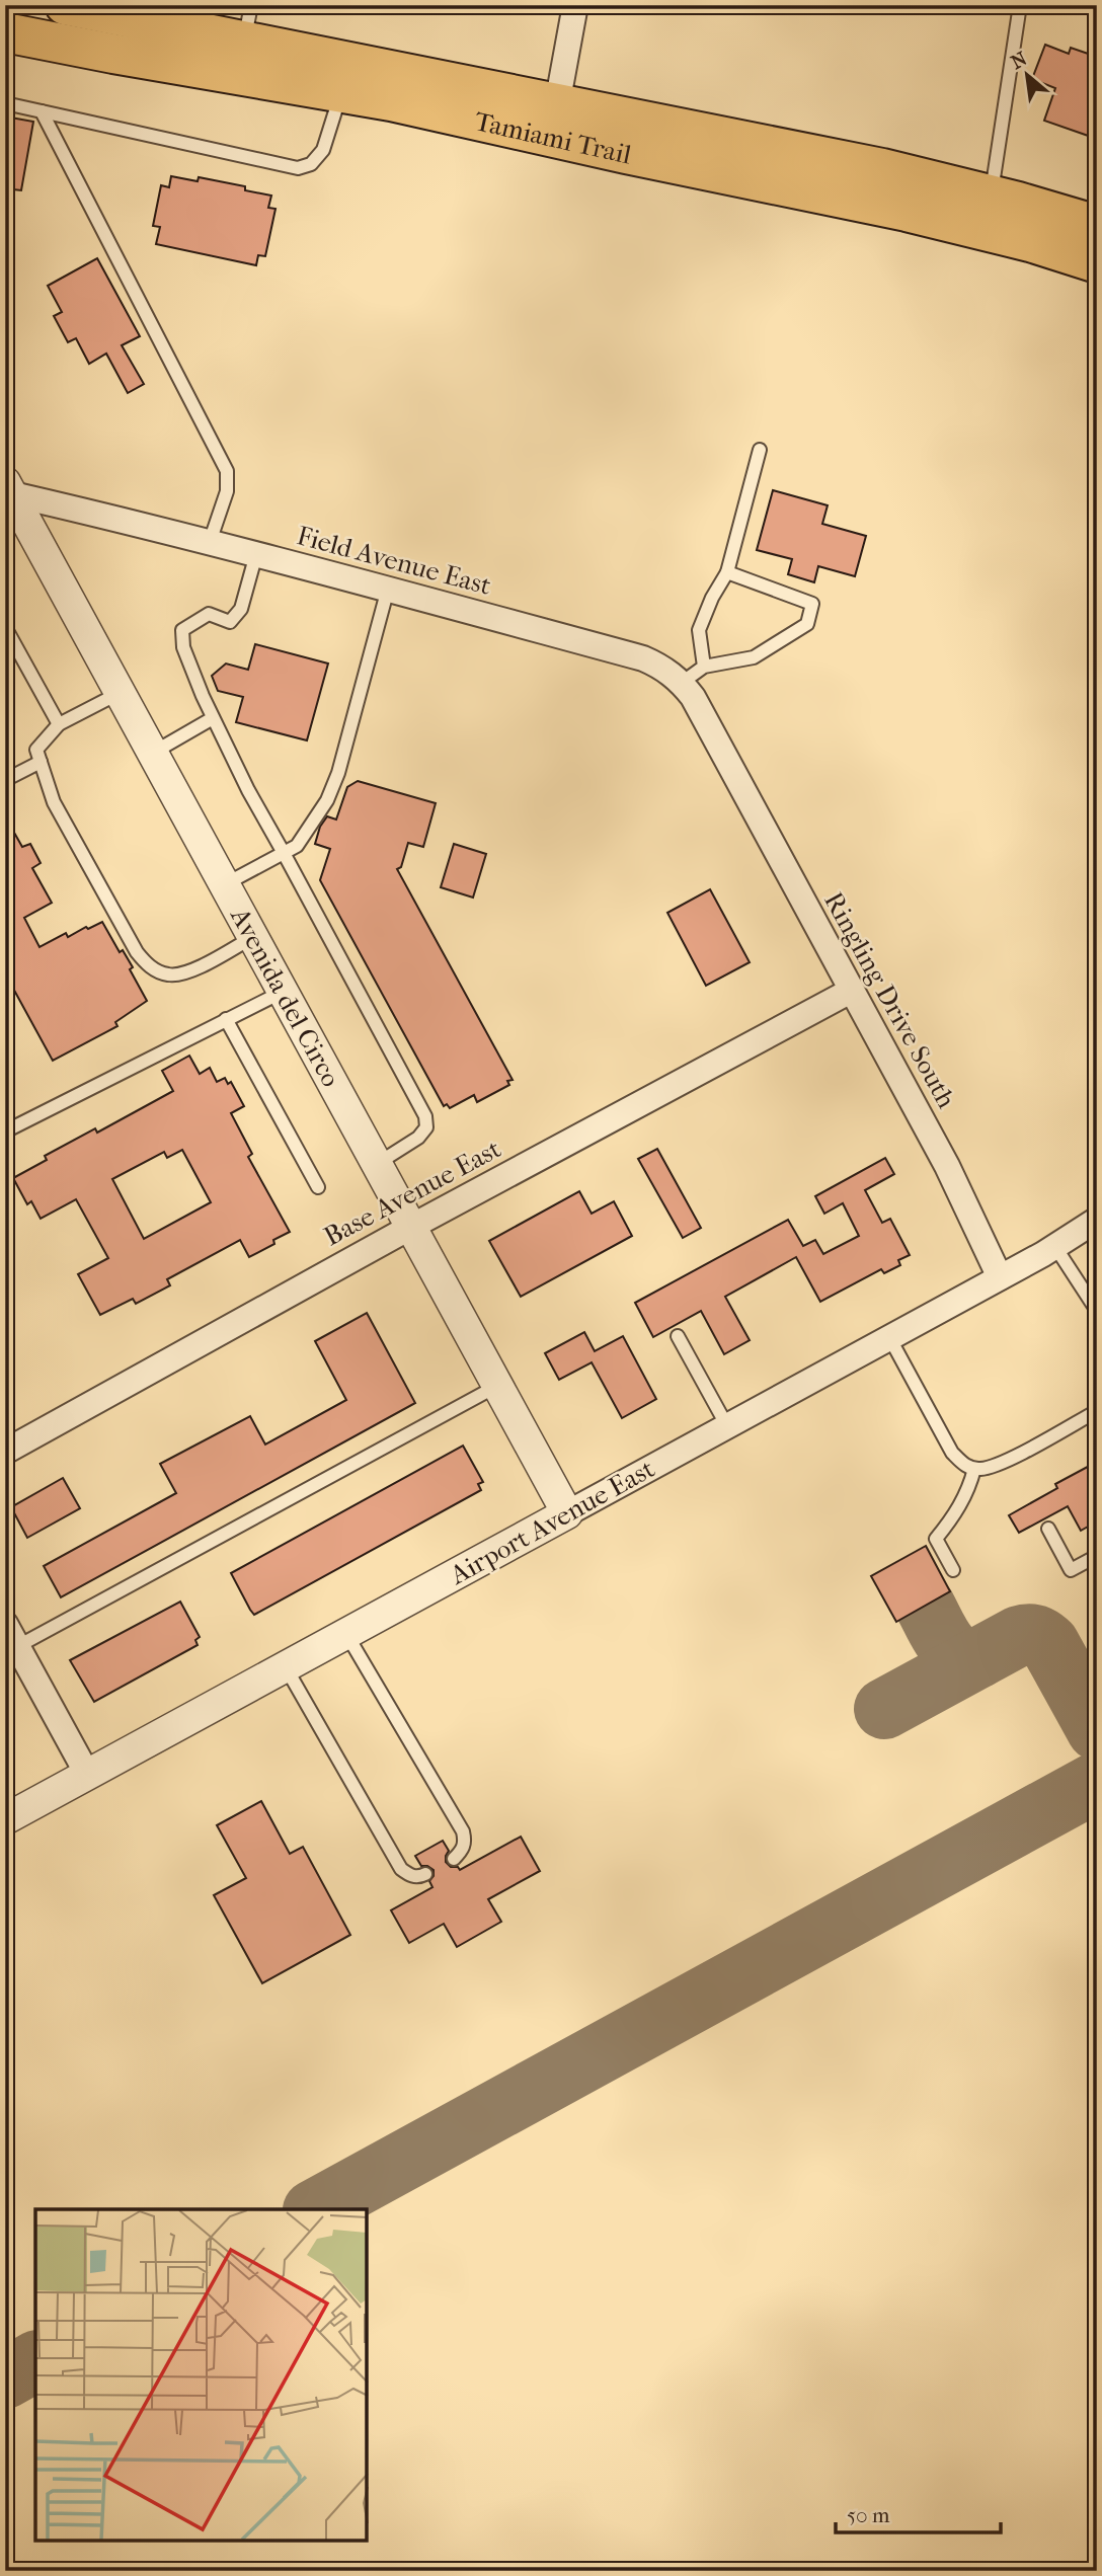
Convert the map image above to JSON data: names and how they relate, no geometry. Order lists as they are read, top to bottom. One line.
{"streets":{"main road":["Tamiami Trail"],"street":["Field Avenue East","Avenida del Circo","Ringling Drive South","Base Avenue East","Airport Avenue East"]},"crossings":[["Field Avenue East","Avenida del Circo"],["Field Avenue East","Ringling Drive South"],["Avenida del Circo","Base Avenue East"],["Avenida del Circo","Airport Avenue East"],["Ringling Drive South","Base Avenue East"],["Ringling Drive South","Airport Avenue East"]],"scale_bar":"50 m","north":"top left"}
